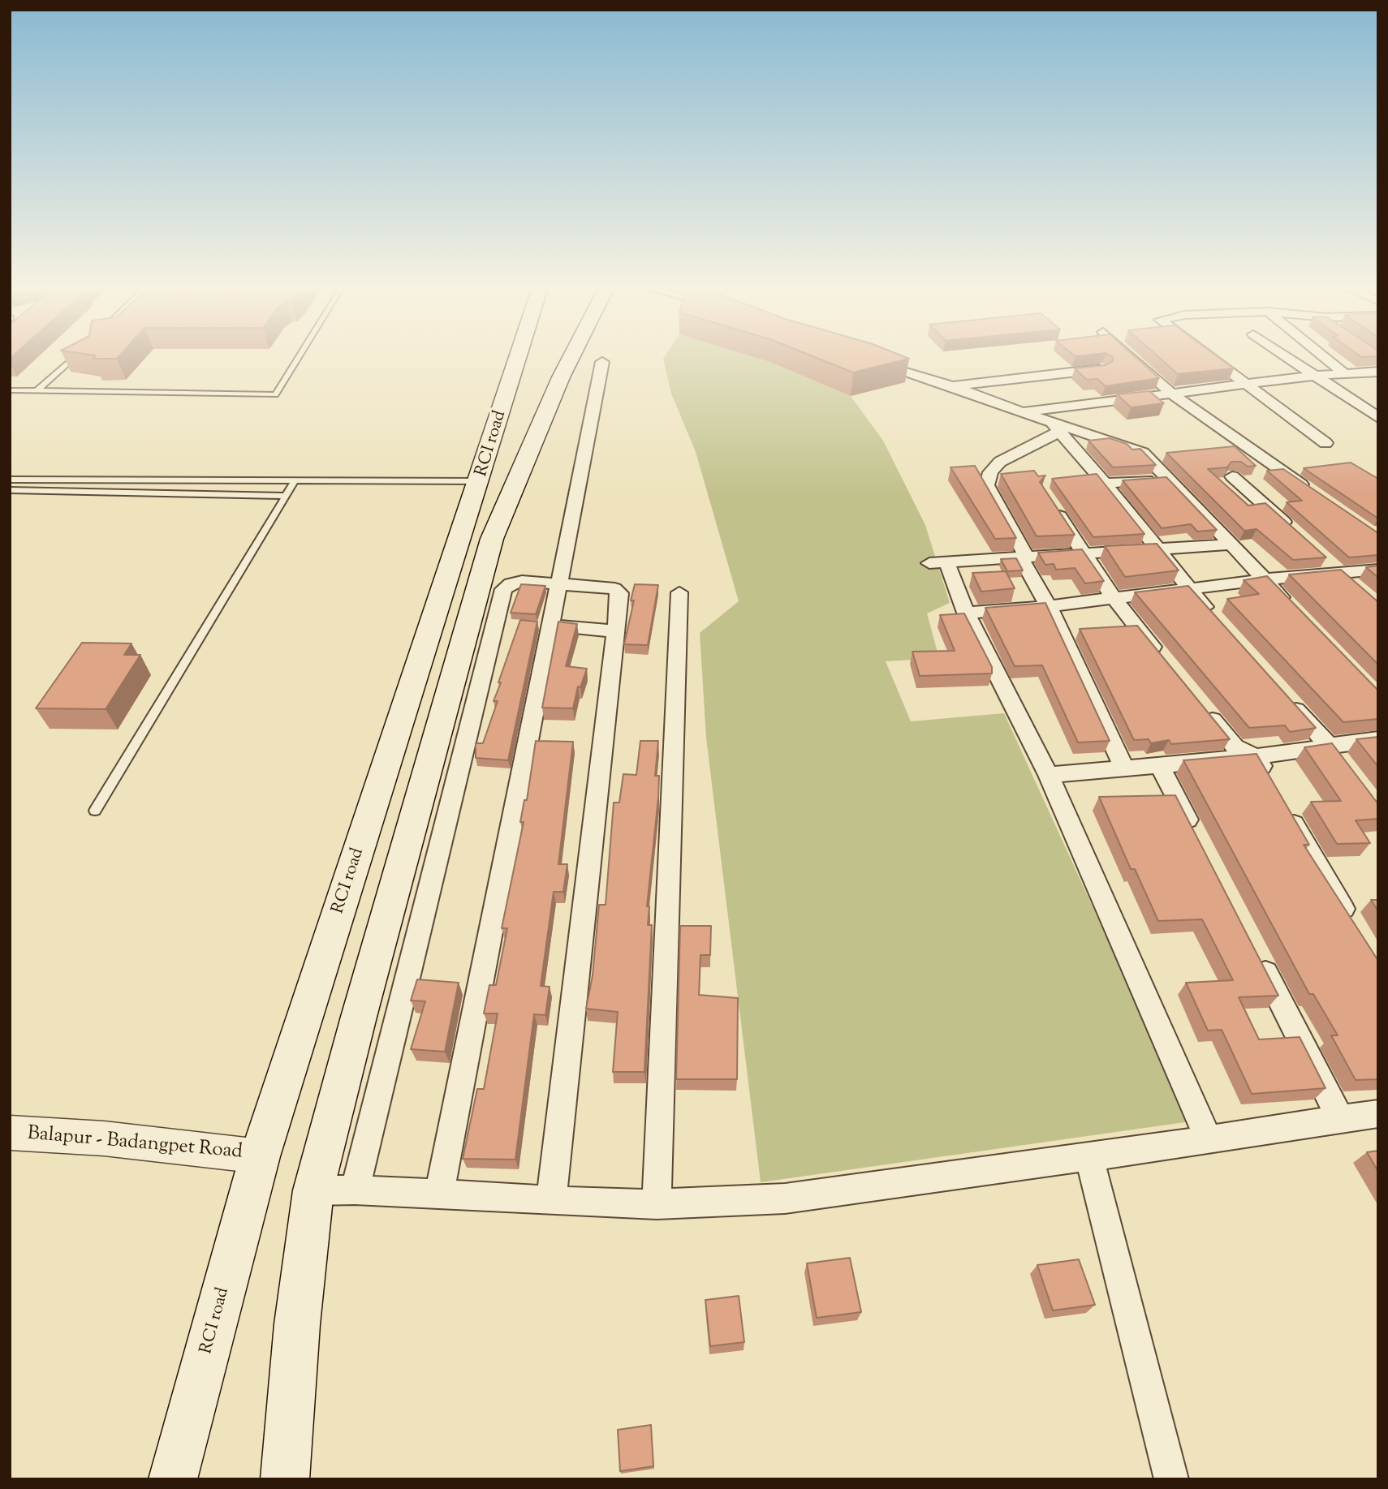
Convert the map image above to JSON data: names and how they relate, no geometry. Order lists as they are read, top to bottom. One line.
{"streets":{"main road":["RCI road"],"street":["Balapur - Badangpet Road"]},"crossings":[["RCI road","Balapur - Badangpet Road"]]}
